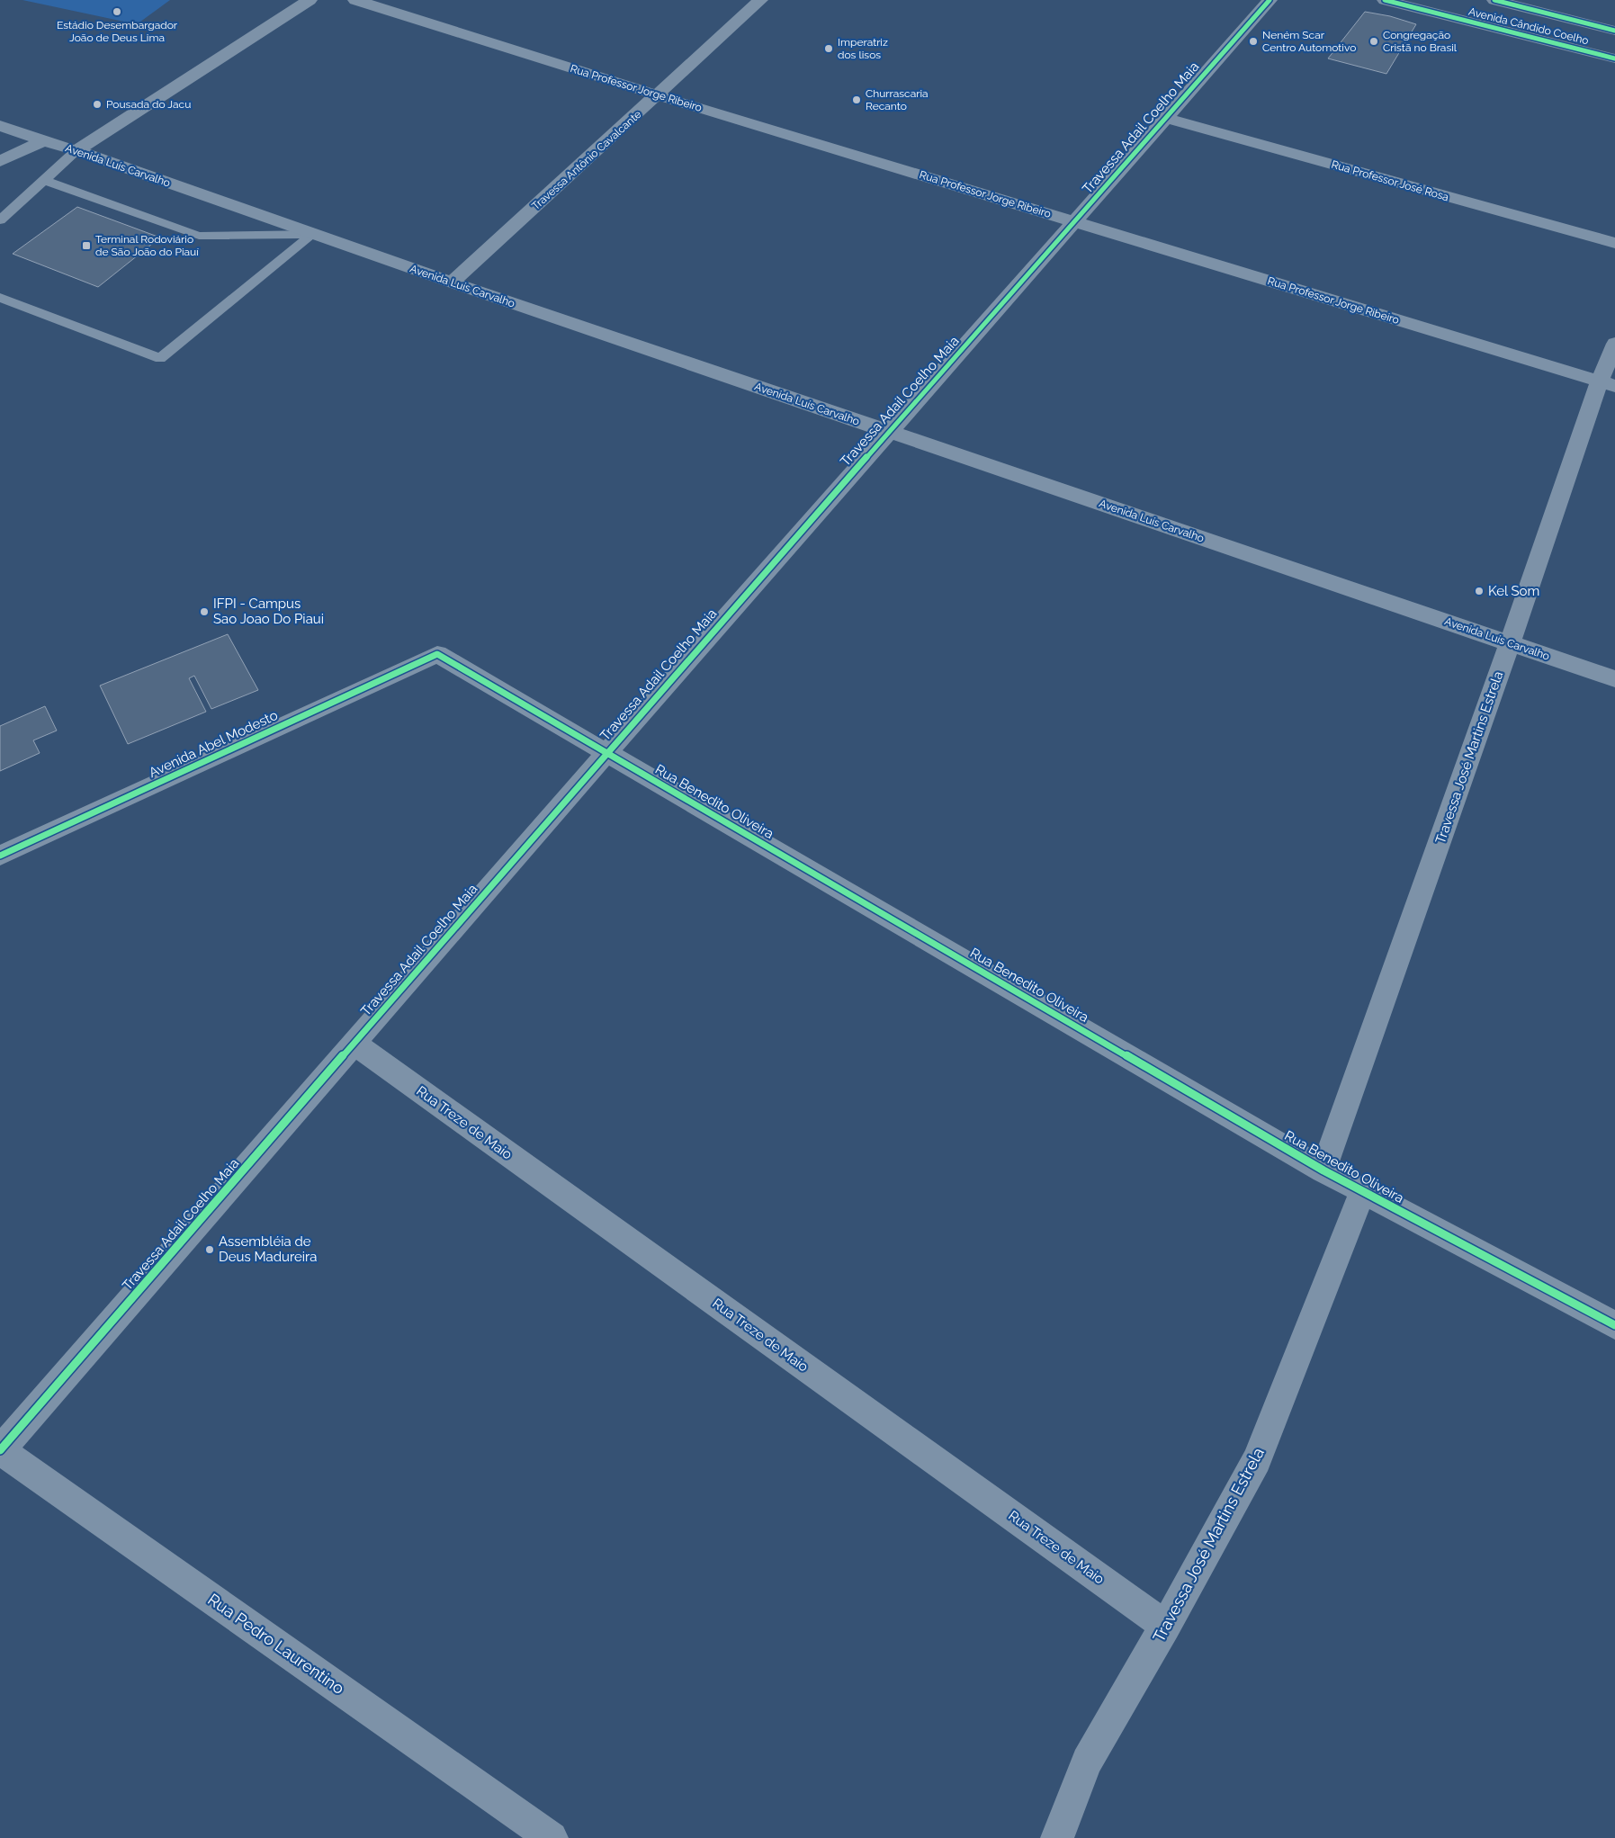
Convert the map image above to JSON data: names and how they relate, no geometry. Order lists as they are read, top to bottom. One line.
{"streets":{"main road":["Avenida Cândido Coelho"],"street":["Rua Professor Jorge Ribeiro","Travessa Adail Coelho Maia","Travessa Antônio Cavalcante","Avenida Luís Carvalho","Rua Professor José Rosa","Avenida Abel Modesto","Travessa José Martins Estrela","Rua Benedito Oliveira","Rua Treze de Maio","Rua Pedro Laurentino"]},"crossings":[["Rua Professor Jorge Ribeiro","Travessa Adail Coelho Maia"],["Rua Professor Jorge Ribeiro","Travessa Antônio Cavalcante"],["Rua Professor Jorge Ribeiro","Travessa José Martins Estrela"],["Travessa Adail Coelho Maia","Avenida Luís Carvalho"],["Travessa Adail Coelho Maia","Rua Professor José Rosa"],["Travessa Adail Coelho Maia","Rua Benedito Oliveira"],["Travessa Adail Coelho Maia","Rua Treze de Maio"],["Travessa Adail Coelho Maia","Rua Pedro Laurentino"],["Travessa Antônio Cavalcante","Avenida Luís Carvalho"],["Avenida Luís Carvalho","Travessa José Martins Estrela"],["Avenida Abel Modesto","Rua Benedito Oliveira"],["Travessa José Martins Estrela","Rua Benedito Oliveira"],["Travessa José Martins Estrela","Rua Treze de Maio"]],"places":{"other":["Estádio Desembargador João de Deus Lima","Neném Scar Centro Automotivo","Congregação Cristã no Brasil","Imperatriz dos lisos","Churrascaria Recanto","Pousada do Jacu","Kel Som","IFPI - Campus Sao Joao Do Piaui","Assembléia de Deus Madureira"],"transit":["Terminal Rodoviário de São João do Piauí"]}}
